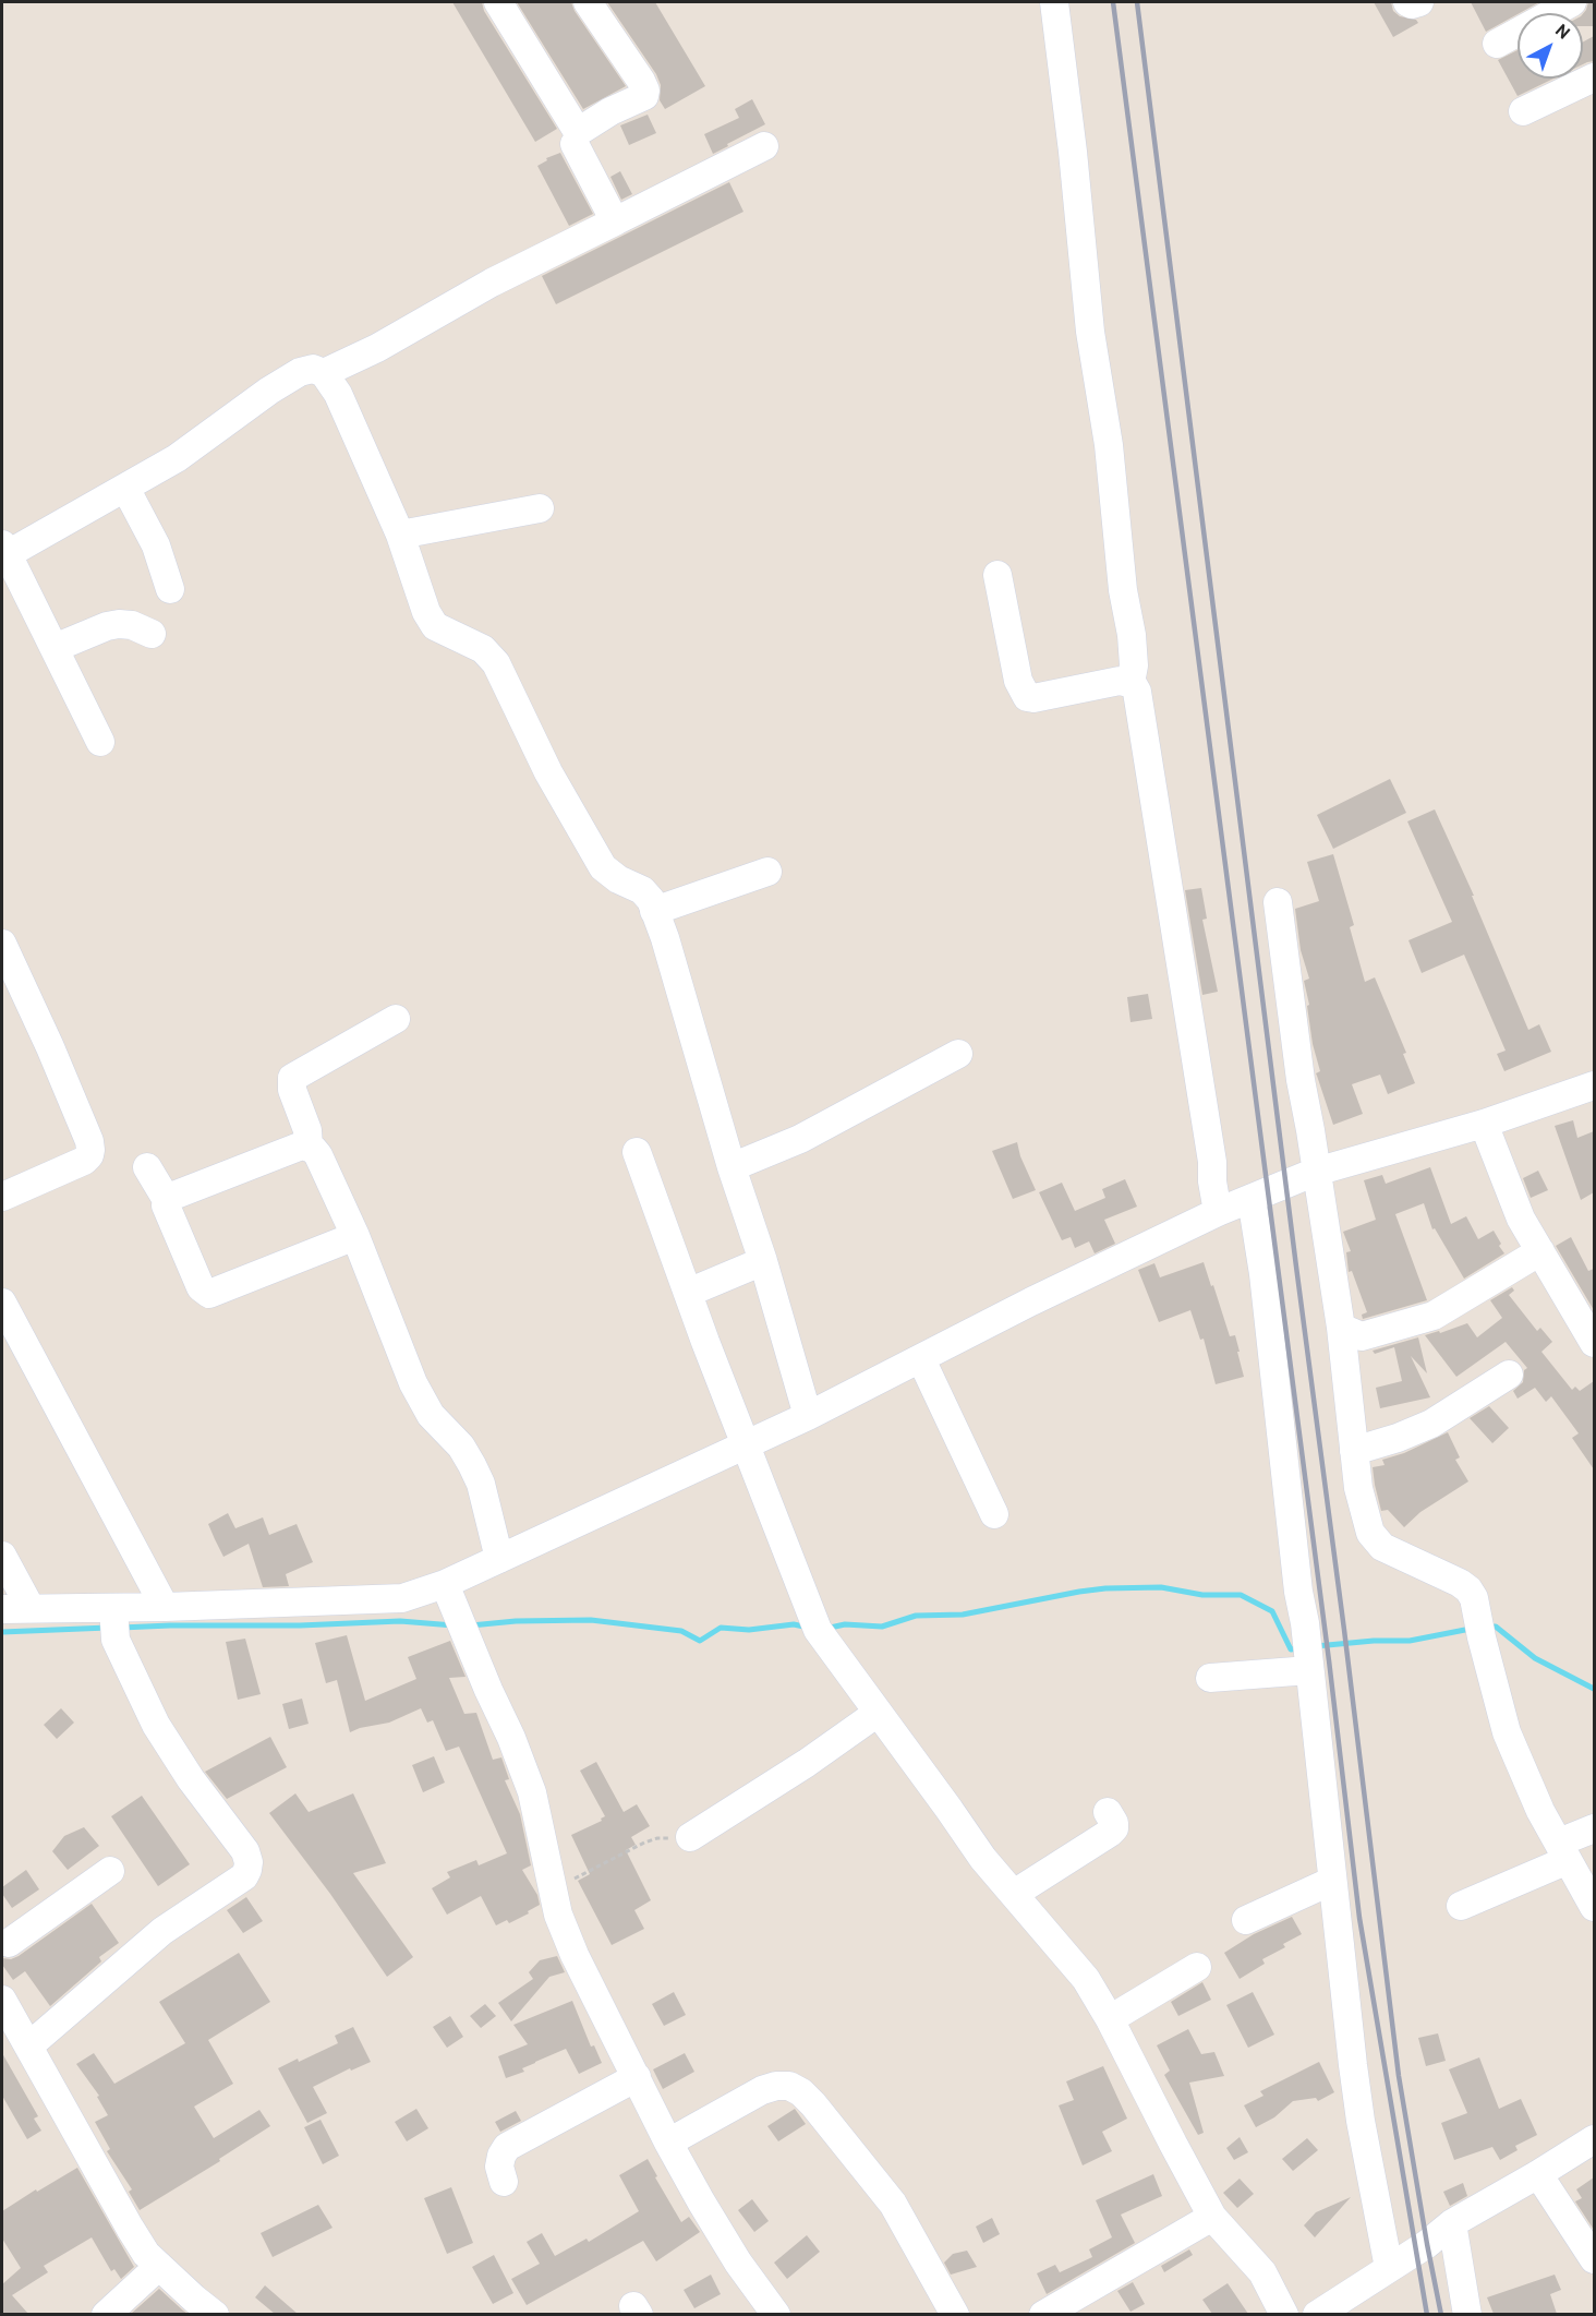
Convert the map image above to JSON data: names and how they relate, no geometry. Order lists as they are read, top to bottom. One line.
{"north":"top right"}
